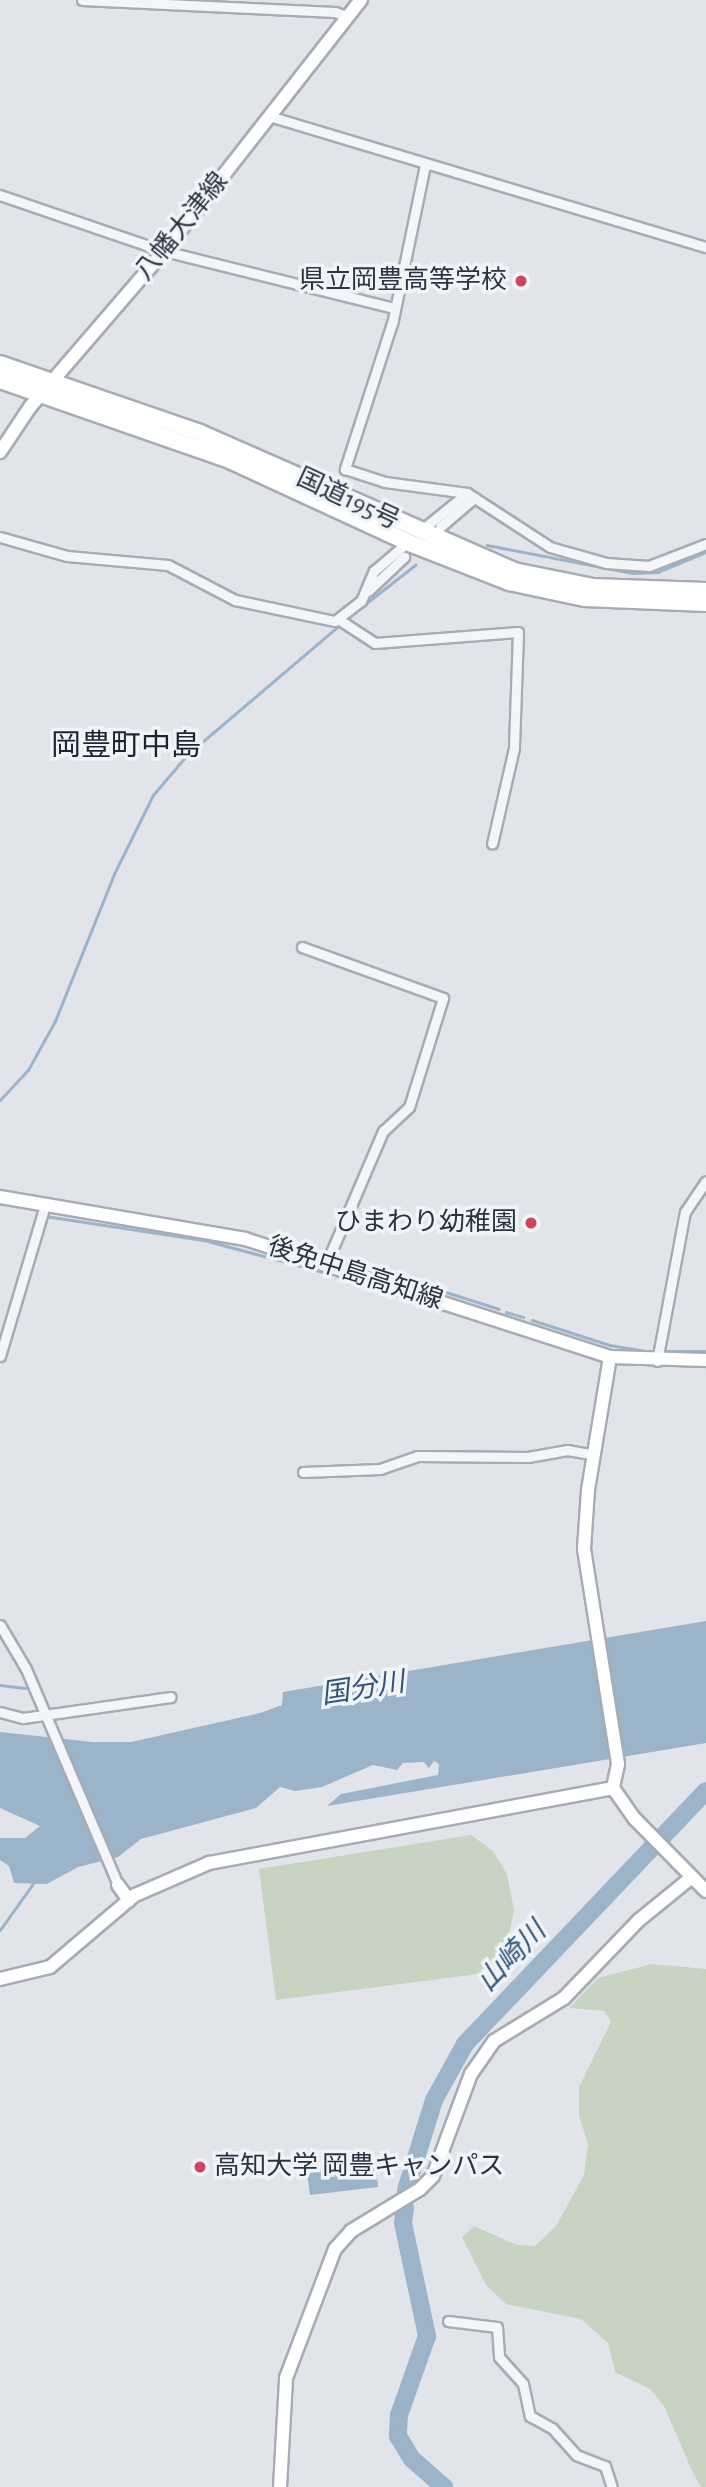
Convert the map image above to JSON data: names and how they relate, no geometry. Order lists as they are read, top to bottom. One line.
{"streets":{"highway":["国道195号"],"street":["八幡大津線","後免中島高知線"]},"crossings":[["八幡大津線","国道195号"]],"districts":["岡豊町中島"],"water":["国分川","山崎川"],"places":["県立岡豊高等学校","ひまわり幼稚園","高知大学 岡豊キャンパス"]}
